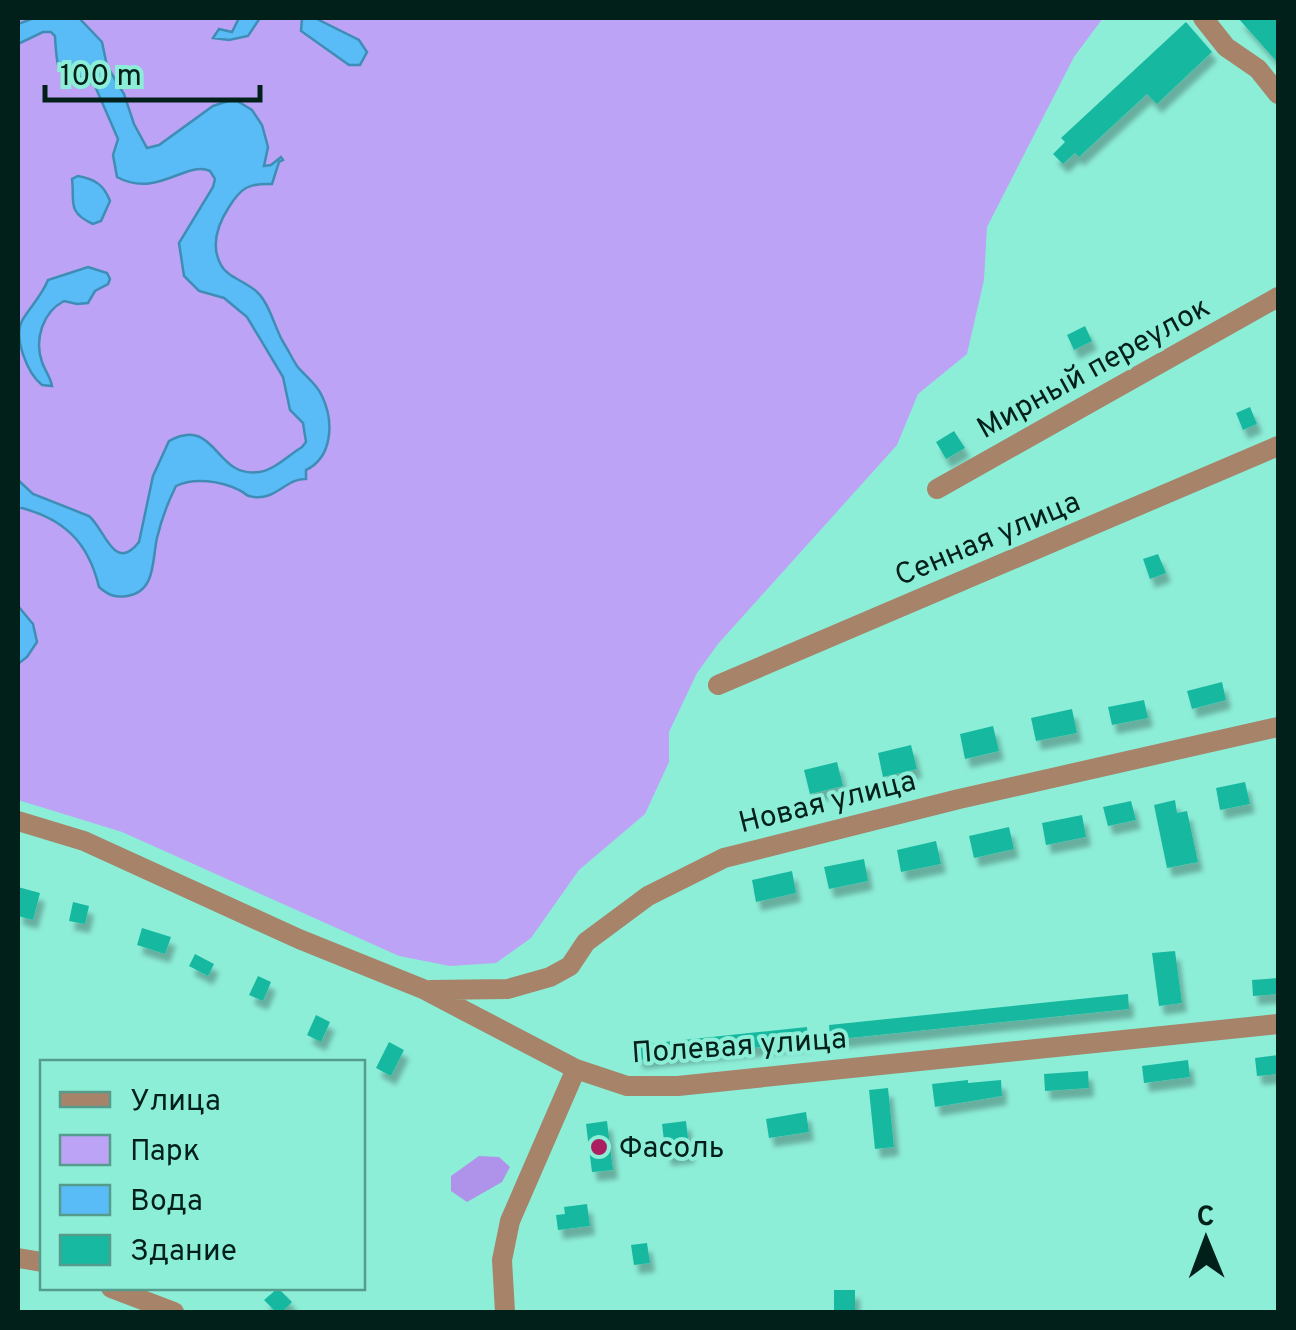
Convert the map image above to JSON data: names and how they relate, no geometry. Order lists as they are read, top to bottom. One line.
{"streets":{"street":["Мирный переулок","Сенная улица","Новая улица","Полевая улица"]},"crossings":[["Новая улица","Полевая улица"]],"places":["Фасоль"],"legend":["Улица","Парк","Вода","Здание"],"scale_bar":"100 m","north":"top"}
